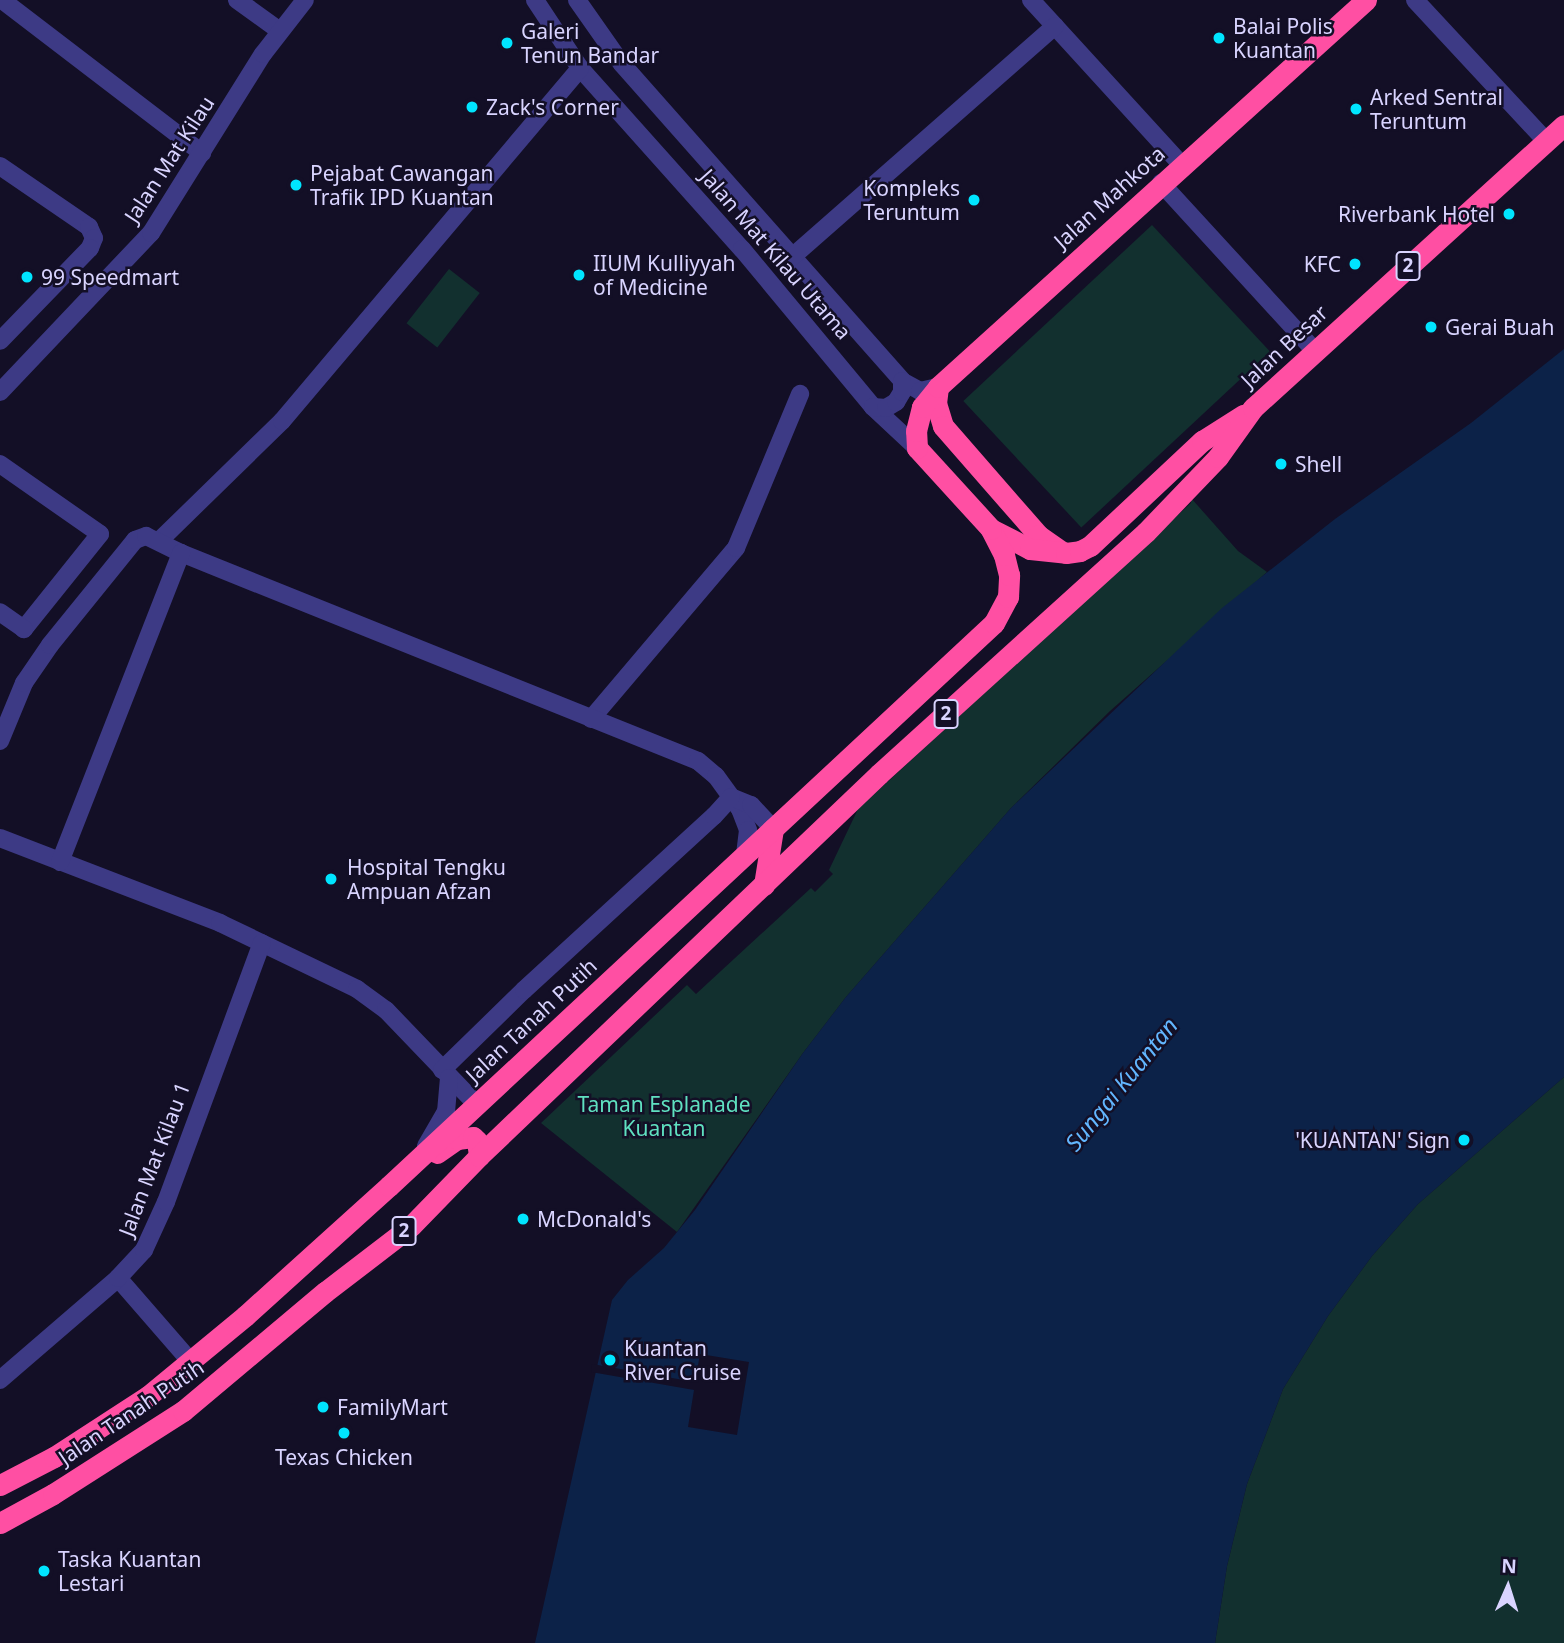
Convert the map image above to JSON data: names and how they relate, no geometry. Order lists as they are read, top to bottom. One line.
{"streets":{"highway":["Jalan Mahkota","Jalan Mat Kilau Utama","2","Jalan Besar","Jalan Tanah Putih"],"street":["Jalan Mat Kilau","Jalan Mat Kilau 1"]},"crossings":[["Jalan Mahkota","Jalan Mat Kilau Utama"],["Jalan Mat Kilau Utama","Jalan Tanah Putih"],["Jalan Besar","Jalan Tanah Putih"]],"water":["Sungai Kuantan"],"parks":["Taman Esplanade Kuantan"],"places":["Balai Polis Kuantan","Galeri Tenun Bandar","Zack's Corner","Arked Sentral Teruntum","Pejabat Cawangan Trafik IPD Kuantan","Kompleks Teruntum","Riverbank Hotel","KFC","IIUM Kulliyyah of Medicine","99 Speedmart","Gerai Buah","Shell","Hospital Tengku Ampuan Afzan","'KUANTAN' Sign","McDonald's","Kuantan River Cruise","FamilyMart","Texas Chicken","Taska Kuantan Lestari"],"north":"top"}
